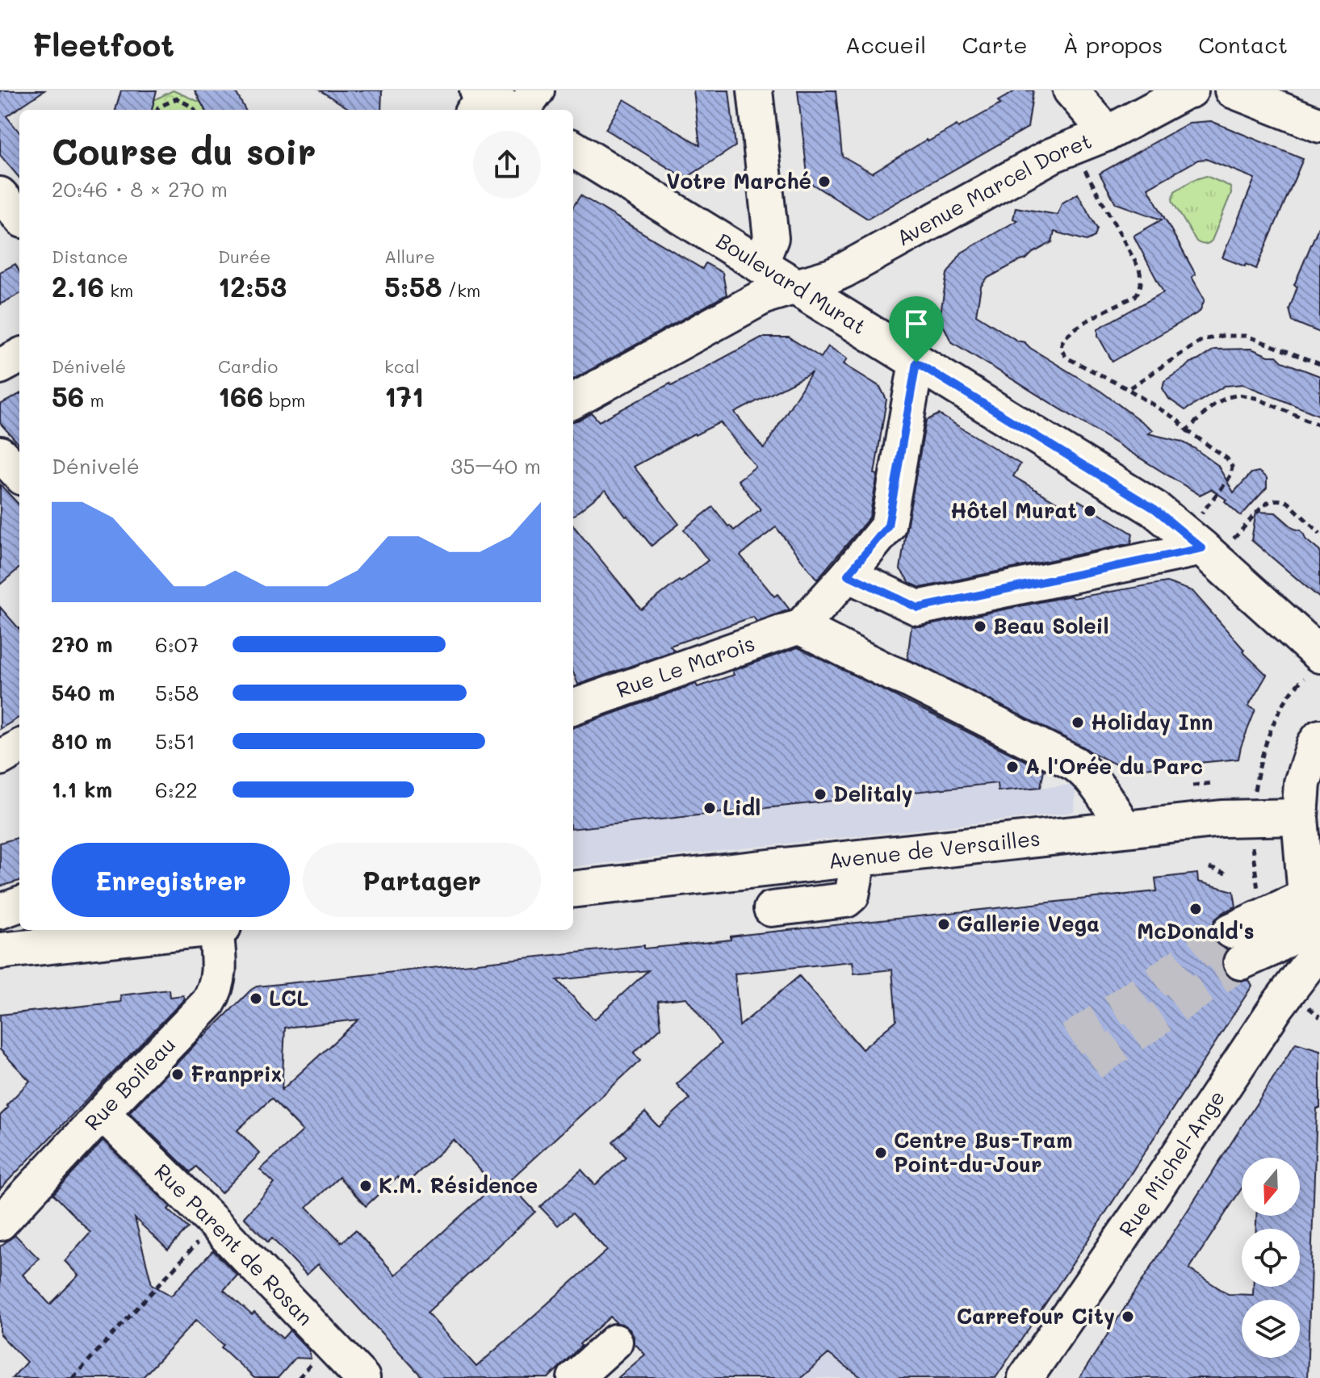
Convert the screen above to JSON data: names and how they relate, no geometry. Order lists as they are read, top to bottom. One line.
{"streets":{"main road":["Boulevard Murat","Avenue de Versailles"],"street":["Avenue Marcel Doret","Rue Le Marois","Rue Boileau","Rue Michel-Ange","Rue Parent de Rosan"]},"crossings":[["Avenue Marcel Doret","Boulevard Murat"],["Rue Boileau","Rue Parent de Rosan"]],"places":["Votre Marché","Hôtel Murat","Beau Soleil","Holiday Inn","A l'Orée du Parc","Delitaly","Lidl","McDonald's","Gallerie Vega","LCL","Franprix","Centre Bus-Tram Point-du-Jour","K.M. Résidence","Carrefour City"],"north":"bottom","page":{"header":"Fleetfoot","nav":["Accueil","Carte","À propos","Contact"],"heading":["Course du soir","20:46 · 8 × 270 m"],"stats":[["Distance","2.16 km"],["Durée","12:53"],["Allure","5:58 /km"],["Dénivelé","56 m"],["Cardio","166 bpm"],["kcal","171"]],"chart":["Dénivelé","35–40 m"],"list":[{"name":"270 m","note":"6:07"},{"name":"540 m","note":"5:58"},{"name":"810 m","note":"5:51"},{"name":"1.1 km","note":"6:22"}],"buttons":["Enregistrer","Partager"]}}
